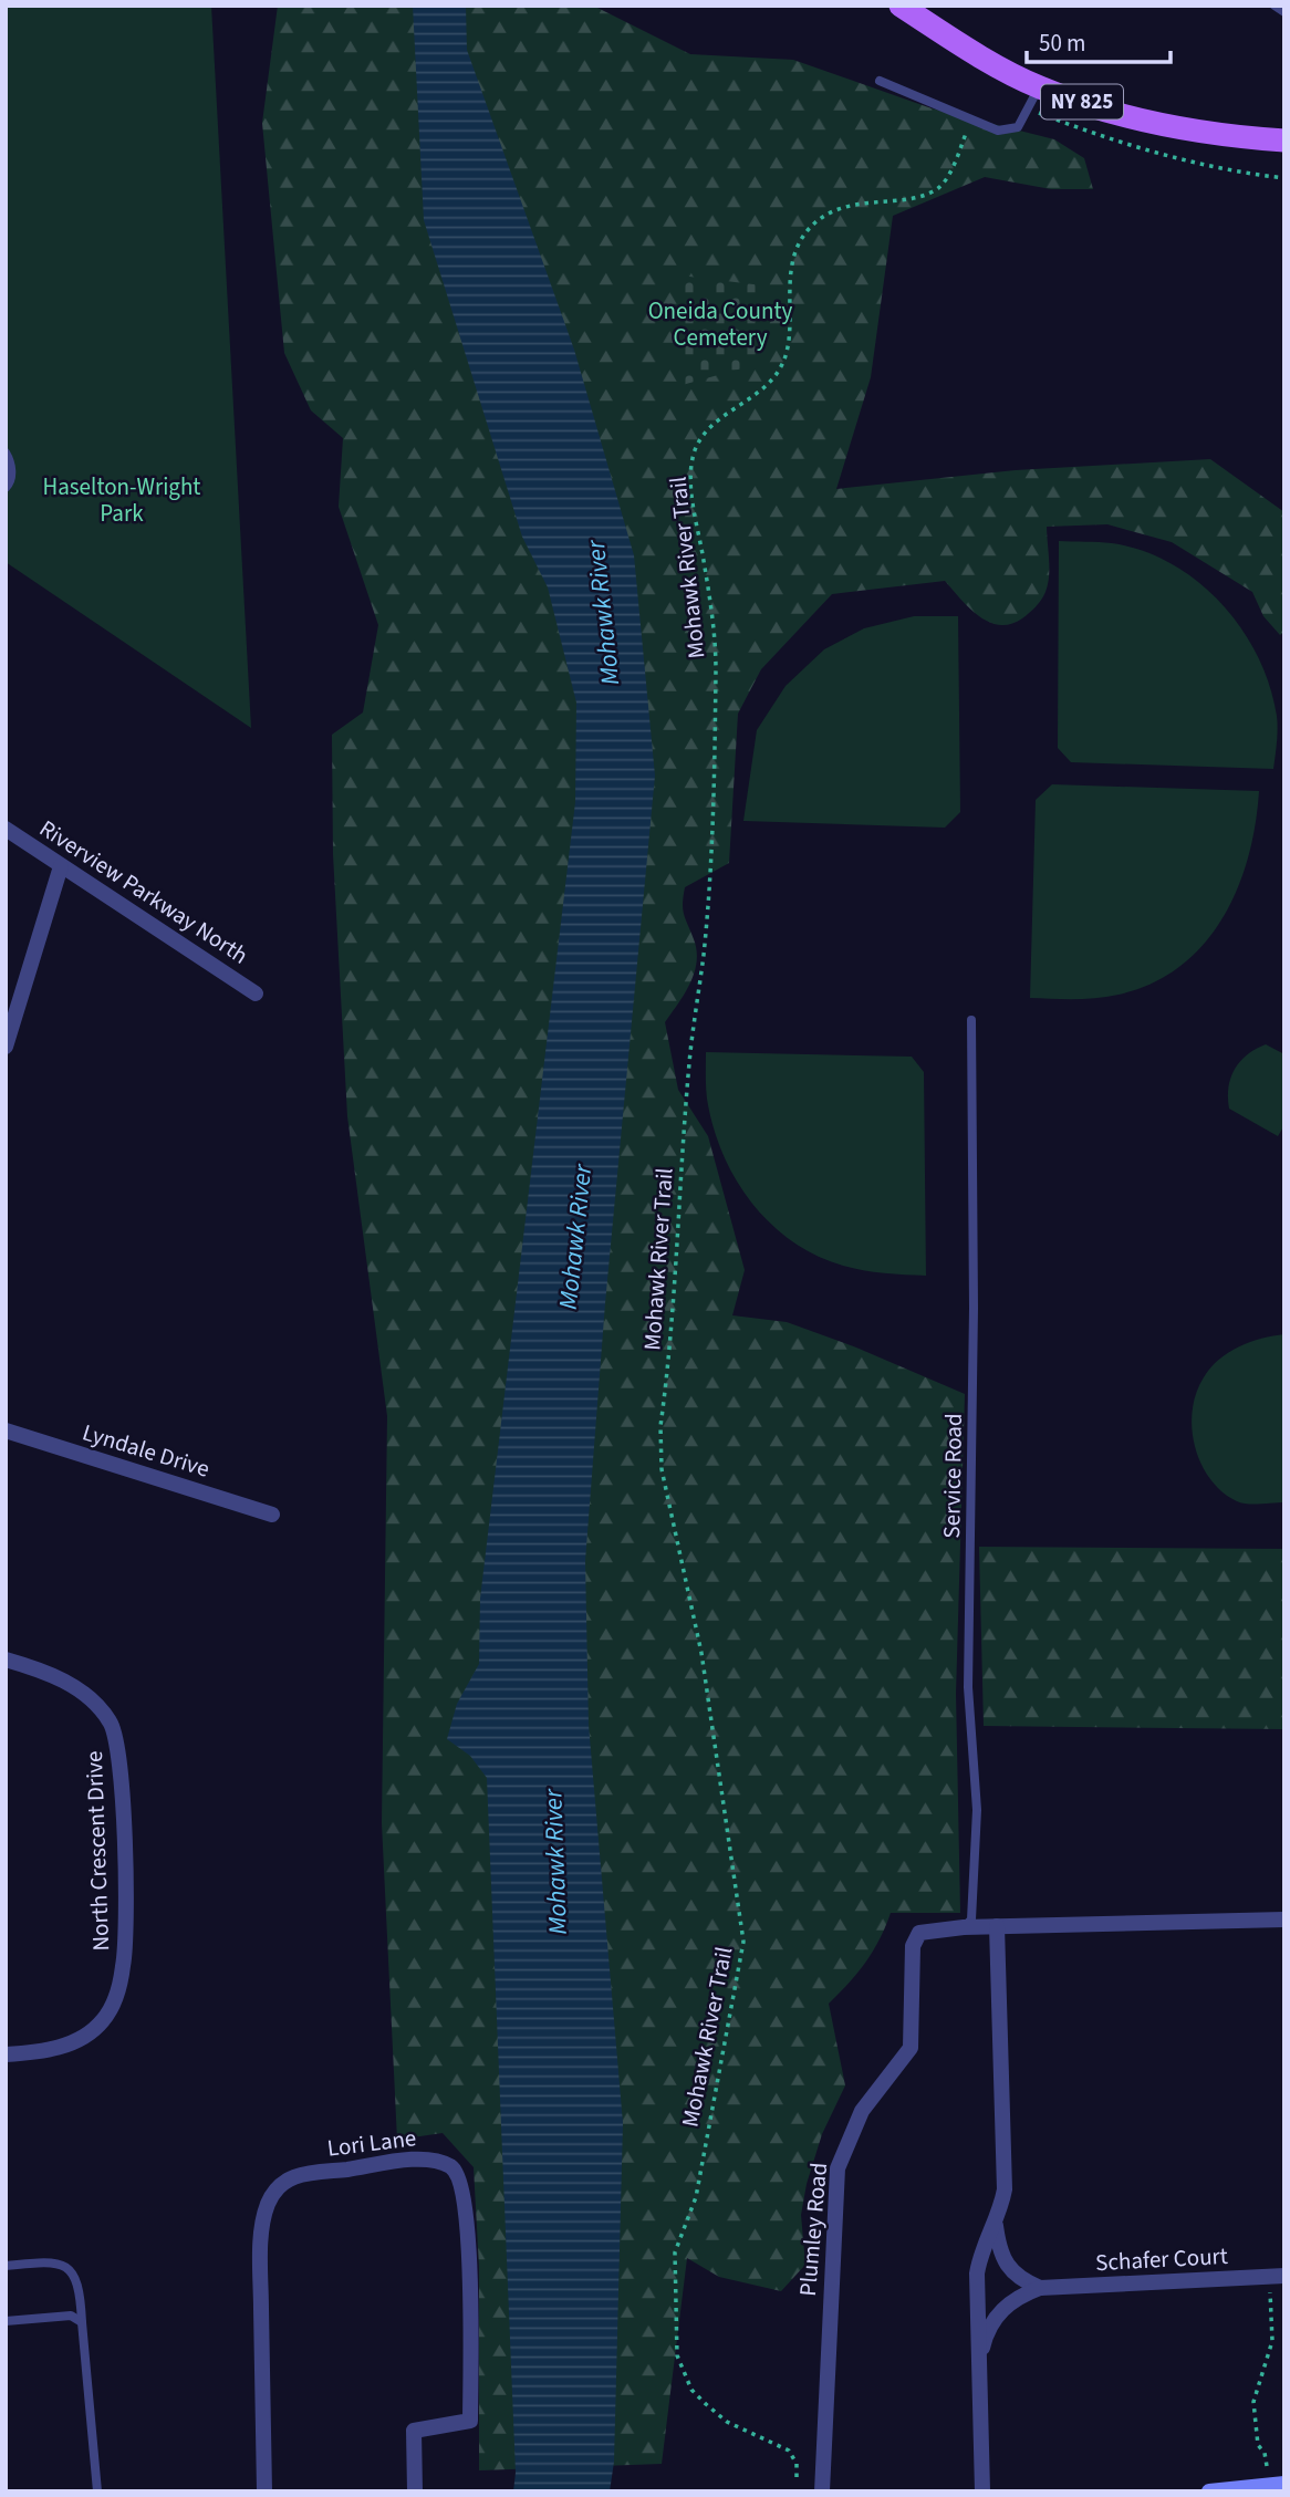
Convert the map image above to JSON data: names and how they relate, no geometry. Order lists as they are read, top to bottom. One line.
{"streets":{"main road":["NY 825"],"street":["Riverview Parkway North","Lyndale Drive","North Crescent Drive","Lori Lane","Plumley Road","Schafer Court"],"lane":["Service Road"],"path":["Mohawk River Trail"]},"crossings":[["Service Road","Plumley Road"]],"water":["Mohawk River"],"parks":["Oneida County Cemetery","Haselton-Wright Park"],"scale_bar":"50 m"}
